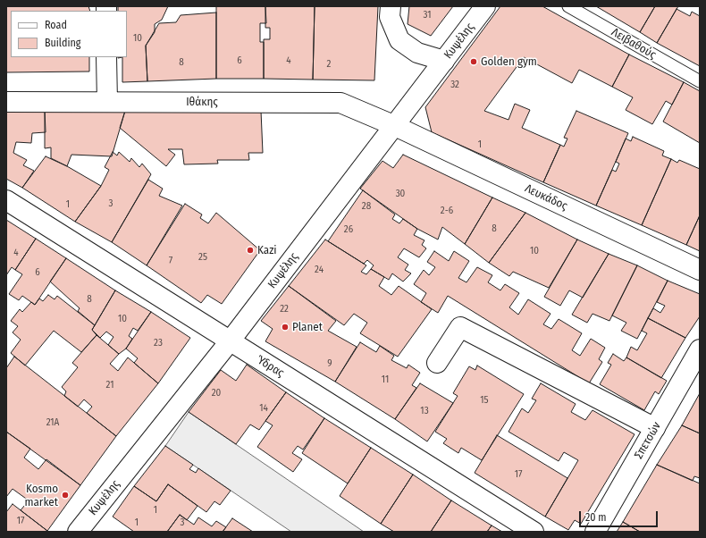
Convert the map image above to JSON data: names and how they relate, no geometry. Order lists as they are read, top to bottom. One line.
{"streets":{"street":["Κυψέλης","Ιθάκης","Λευκάδος","Ύδρας","Σπετσών"],"lane":["Λειβαθούς"]},"crossings":[["Κυψέλης","Ιθάκης"],["Κυψέλης","Λευκάδος"],["Κυψέλης","Ύδρας"],["Ιθάκης","Λευκάδος"]],"places":["Golden gym","Kazi","Planet","Kosmo market"],"house_numbers":["31","10","6","4","8","2","32","1","30","3","1","28","2-6","8","26","10","4","25","7","24","6","8","22","10","23","9","11","21","20","15","14","13","21Α","17","1","17","1","3"],"legend":["Road","Building"],"scale_bar":"20 m"}
